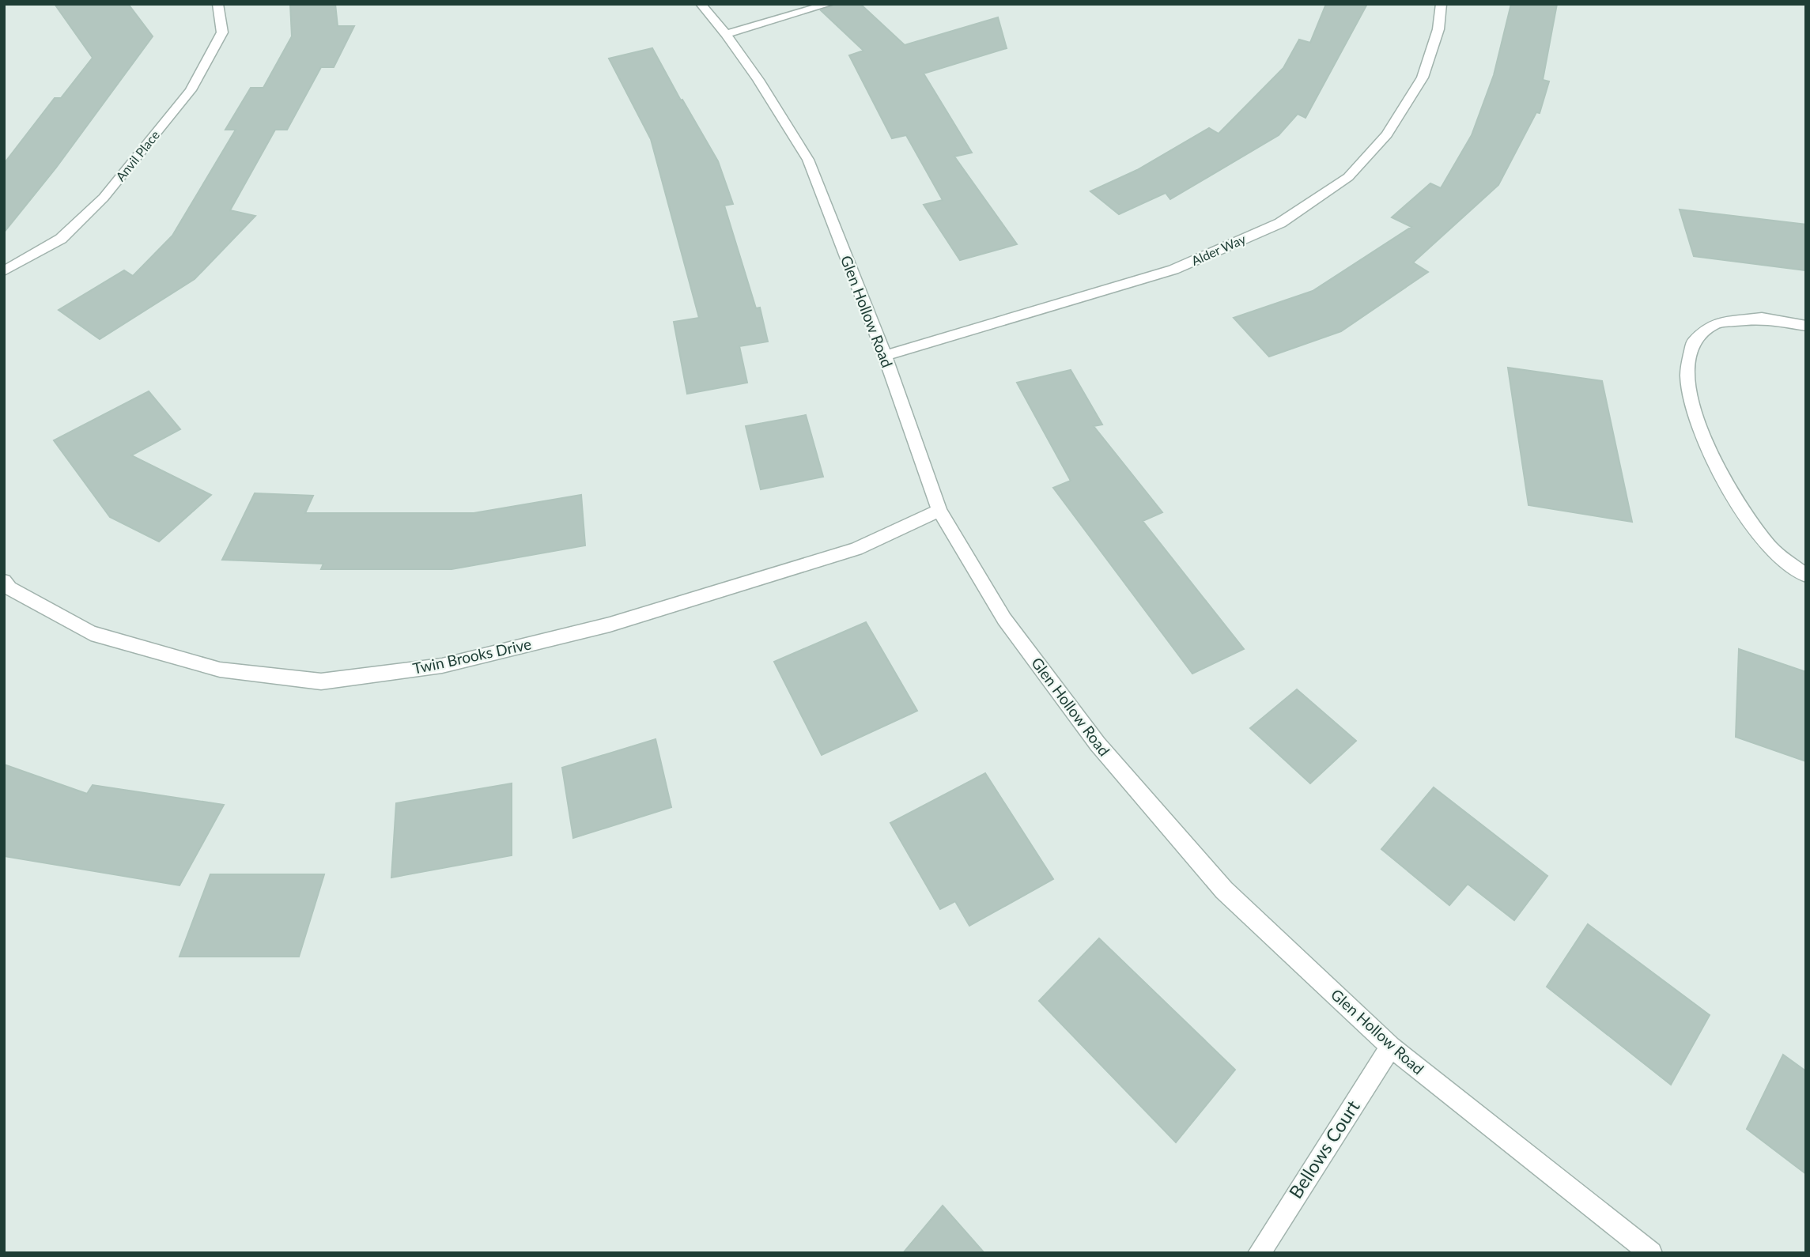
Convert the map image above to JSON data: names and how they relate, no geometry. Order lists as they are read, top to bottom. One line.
{"streets":{"street":["Anvil Place","Alder Way","Glen Hollow Road","Twin Brooks Drive","Bellows Court"]},"crossings":[["Alder Way","Glen Hollow Road"],["Glen Hollow Road","Twin Brooks Drive"],["Glen Hollow Road","Bellows Court"]]}
